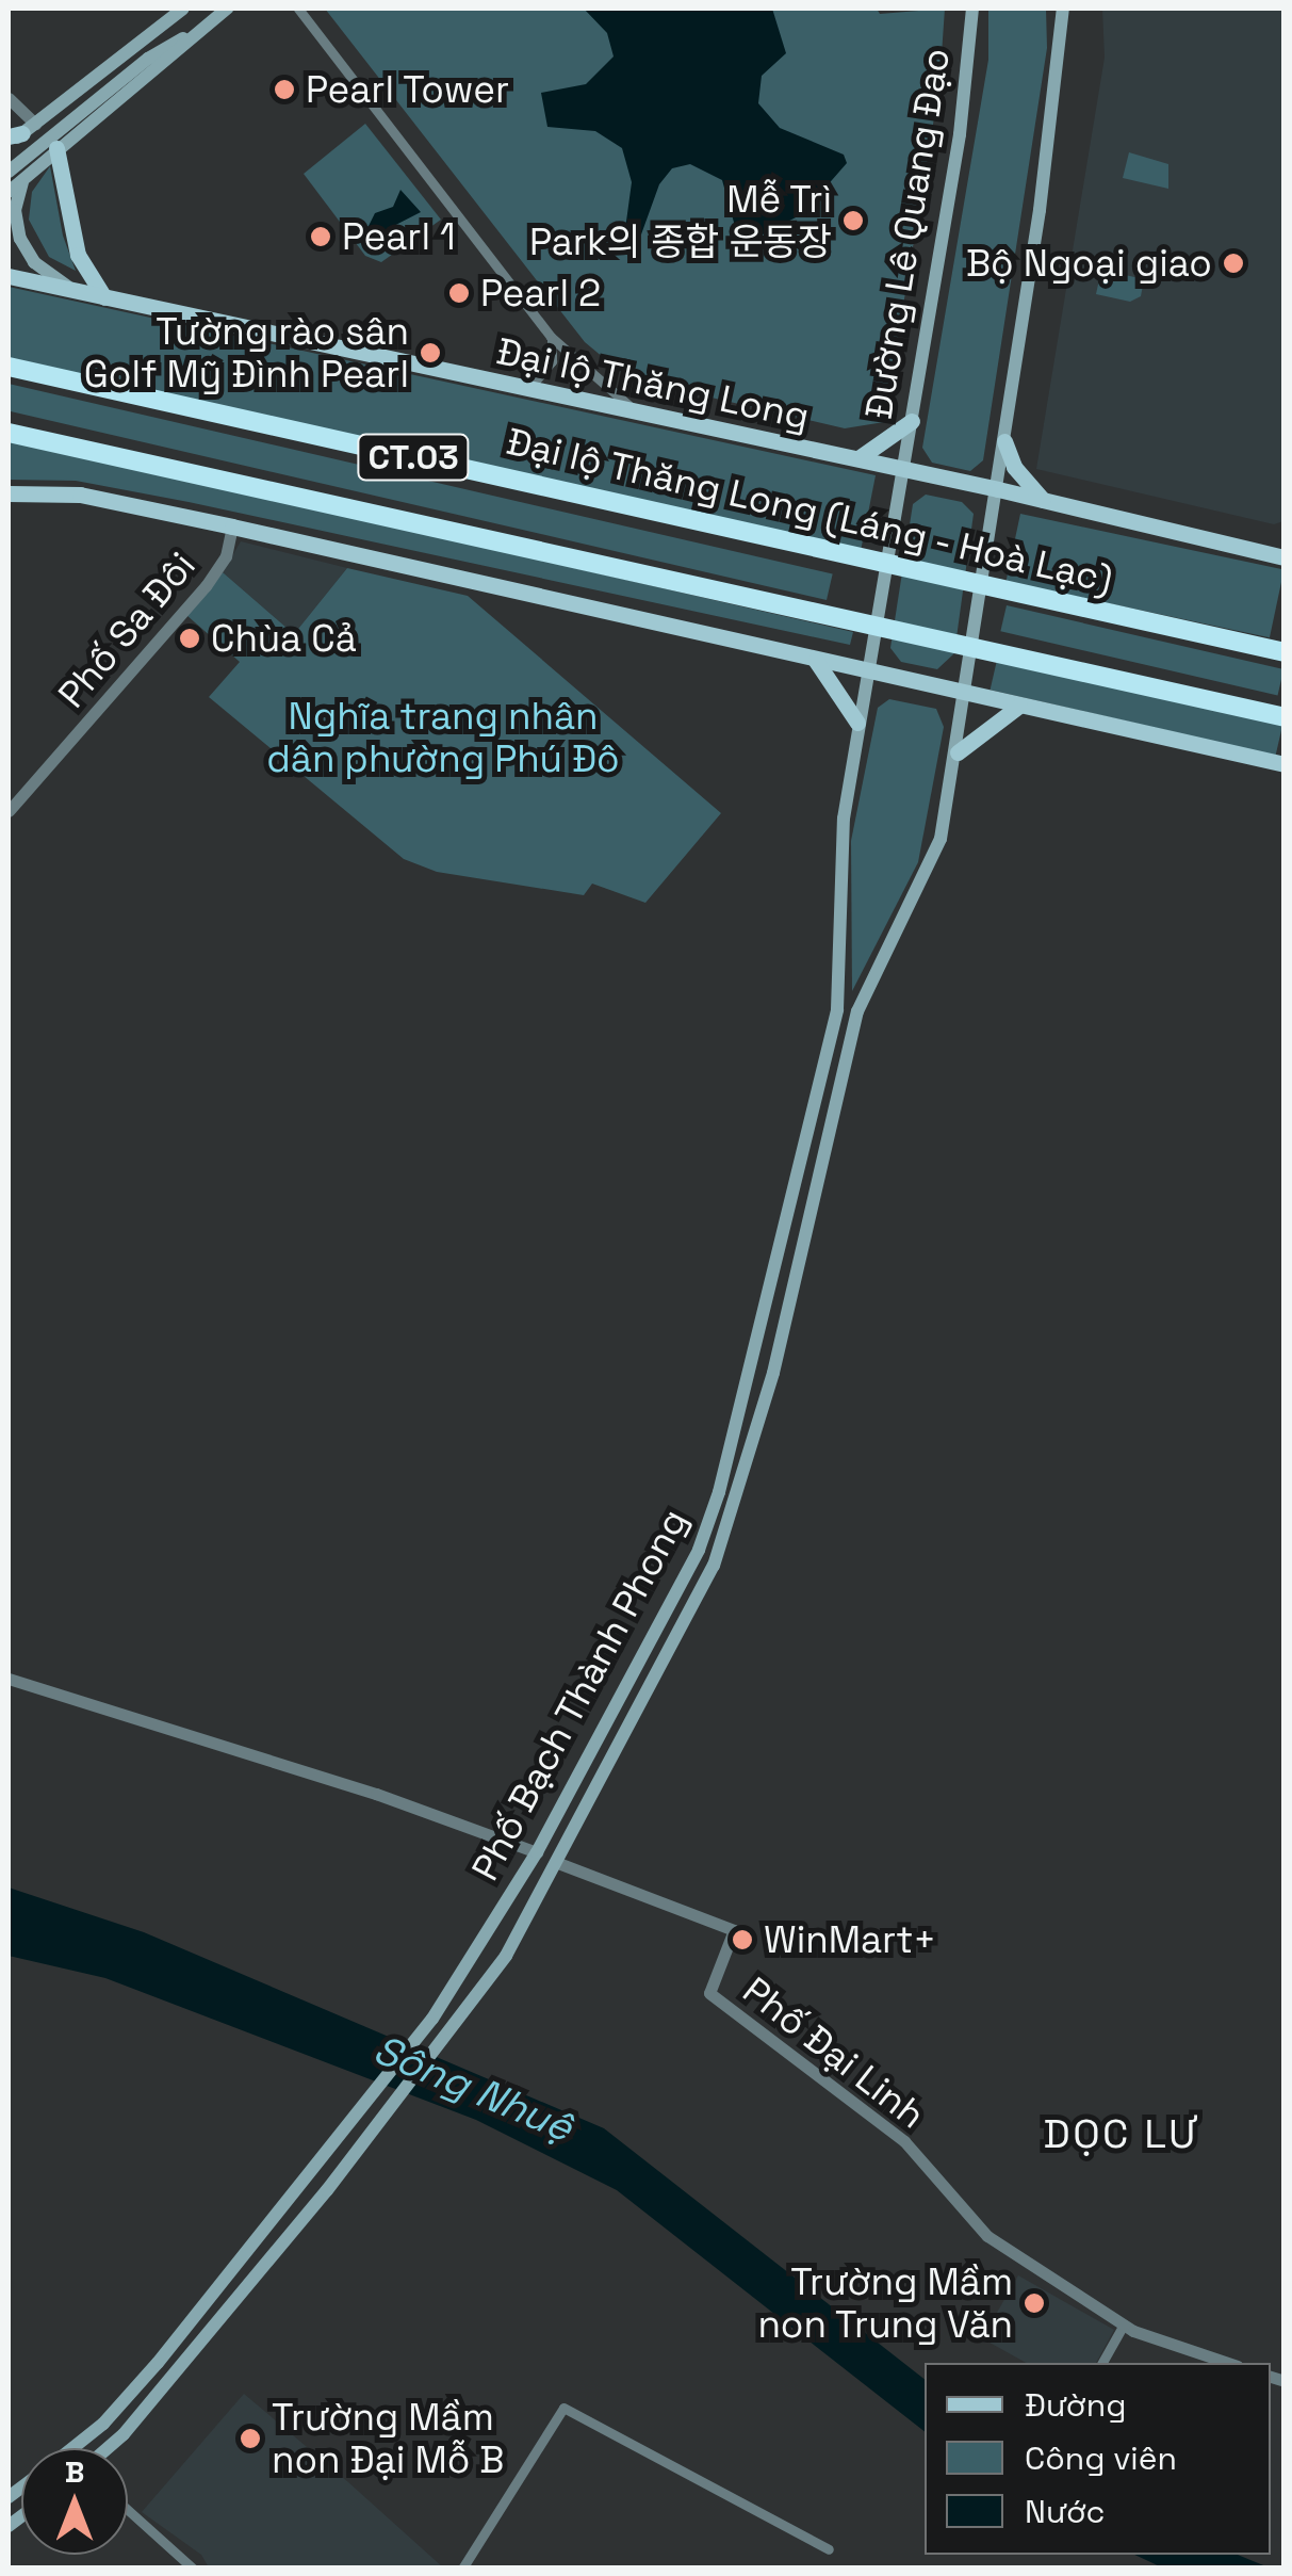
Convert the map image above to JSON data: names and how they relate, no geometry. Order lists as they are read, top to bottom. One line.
{"streets":{"highway":["CT.03","Đại lộ Thăng Long (Láng - Hoà Lạc)"],"main road":["Đường Lê Quang Đạo","Đại lộ Thăng Long","Phố Bạch Thành Phong"],"street":["Phố Sa Đôi","Phố Đại Linh"]},"crossings":[["Đường Lê Quang Đạo","Đại lộ Thăng Long"],["Đường Lê Quang Đạo","Phố Bạch Thành Phong"],["Đại lộ Thăng Long","Phố Bạch Thành Phong"],["Phố Bạch Thành Phong","Phố Đại Linh"]],"districts":["DỌC LƯ"],"water":["Sông Nhuệ"],"parks":["Nghĩa trang nhân dân phường Phú Đô"],"places":["Pearl Tower","Mễ Trì Park의 종합 운동장","Pearl 1","Bộ Ngoại giao","Pearl 2","Tường rào sân Golf Mỹ Đình Pearl","Chùa Cả","WinMart+","Trường Mầm non Trung Văn","Trường Mầm non Đại Mỗ B"],"legend":["Đường","Công viên","Nước"],"north":"top"}
